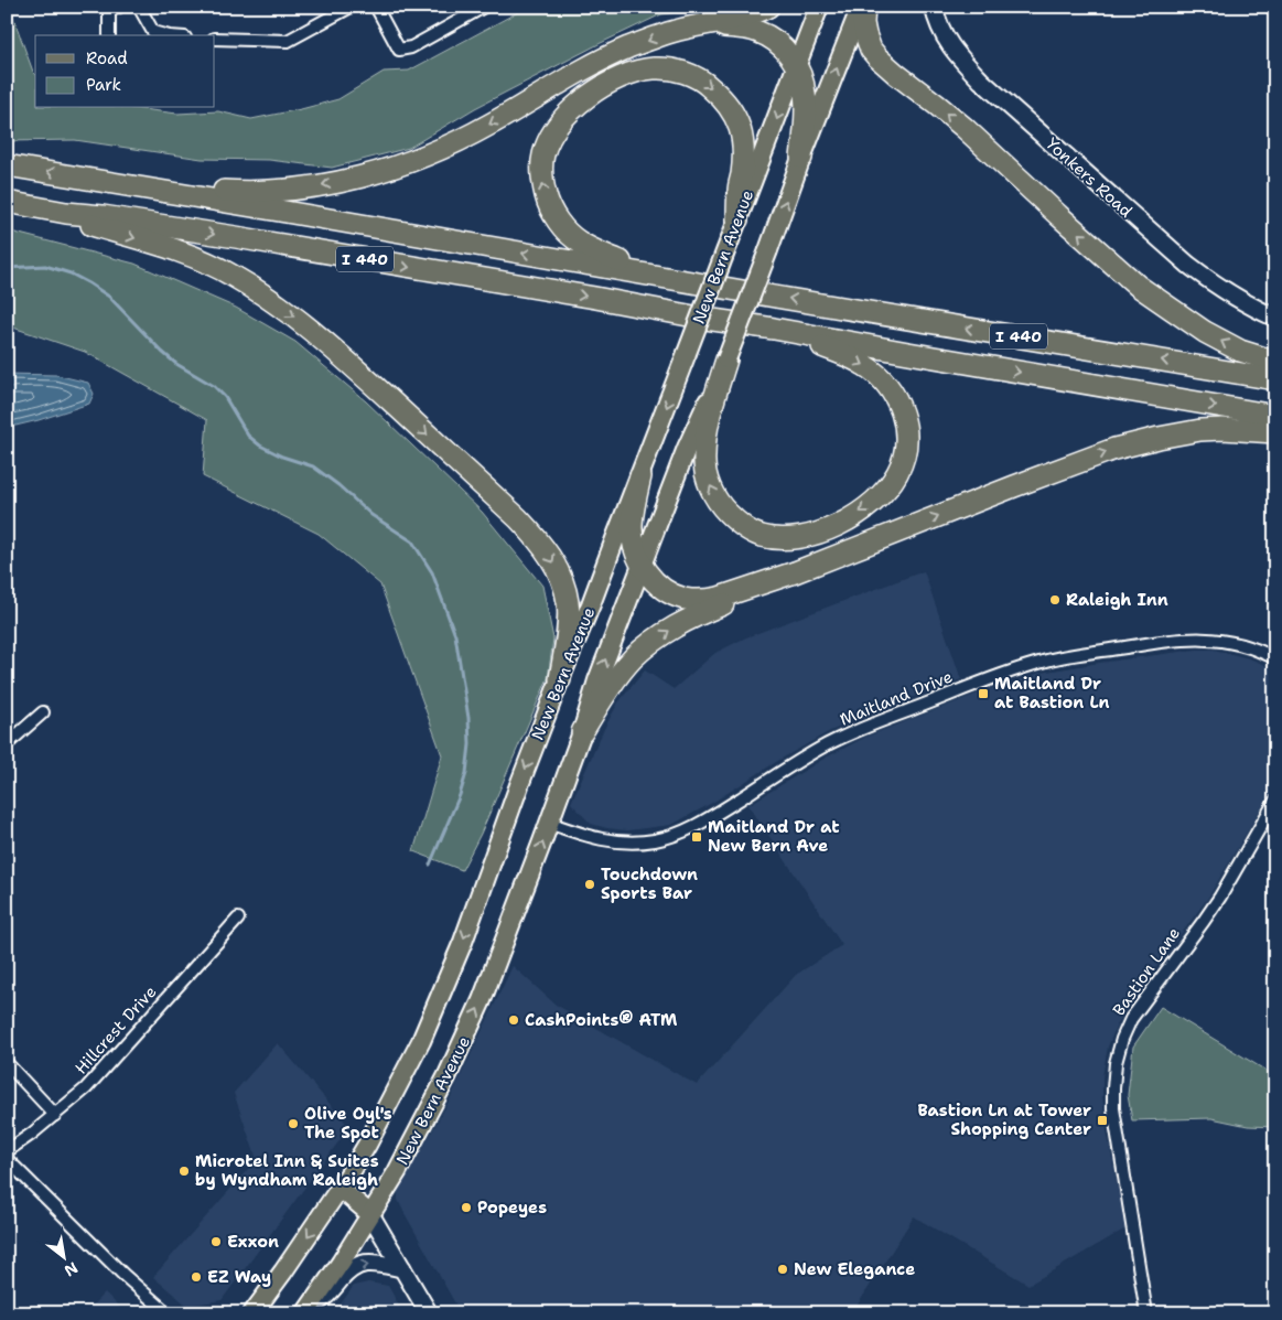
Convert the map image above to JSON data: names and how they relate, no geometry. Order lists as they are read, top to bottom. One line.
{"streets":{"highway":["I 440"],"main road":["New Bern Avenue"],"street":["Yonkers Road","Maitland Drive","Bastion Lane","Hillcrest Drive"]},"crossings":[["New Bern Avenue","Maitland Drive"]],"places":{"other":["Raleigh Inn","Touchdown Sports Bar","CashPoints® ATM","Olive Oyl's The Spot","Microtel Inn & Suites by Wyndham Raleigh","Popeyes","Exxon","New Elegance","EZ Way"],"transit":["Maitland Dr at Bastion Ln","Maitland Dr at New Bern Ave","Bastion Ln at Tower Shopping Center"]},"legend":["Road","Park"],"north":"bottom right"}
